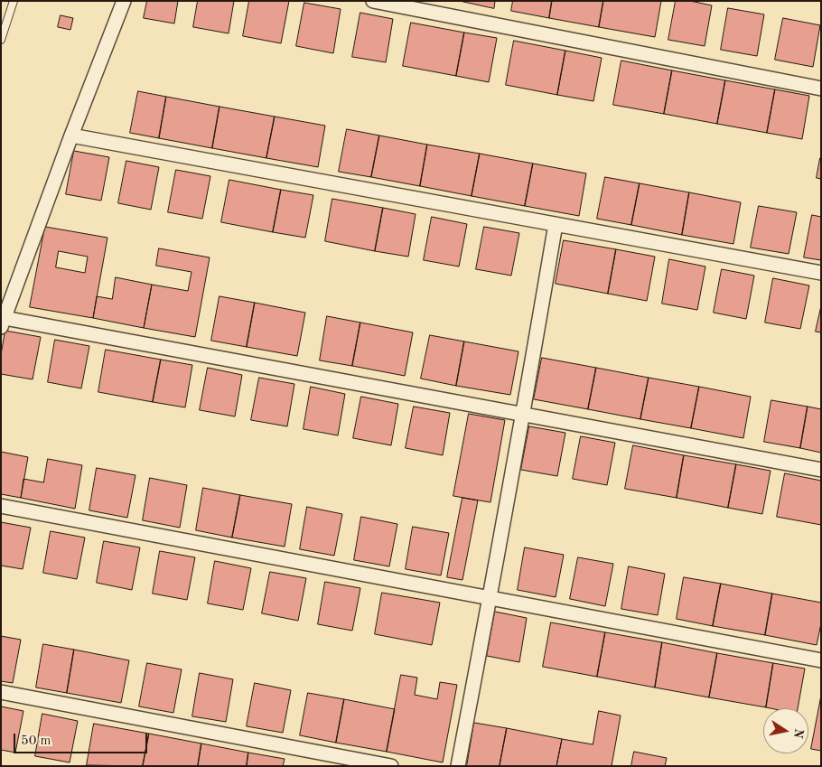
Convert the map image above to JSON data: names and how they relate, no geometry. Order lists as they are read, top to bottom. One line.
{"scale_bar":"50 m","north":"right"}
